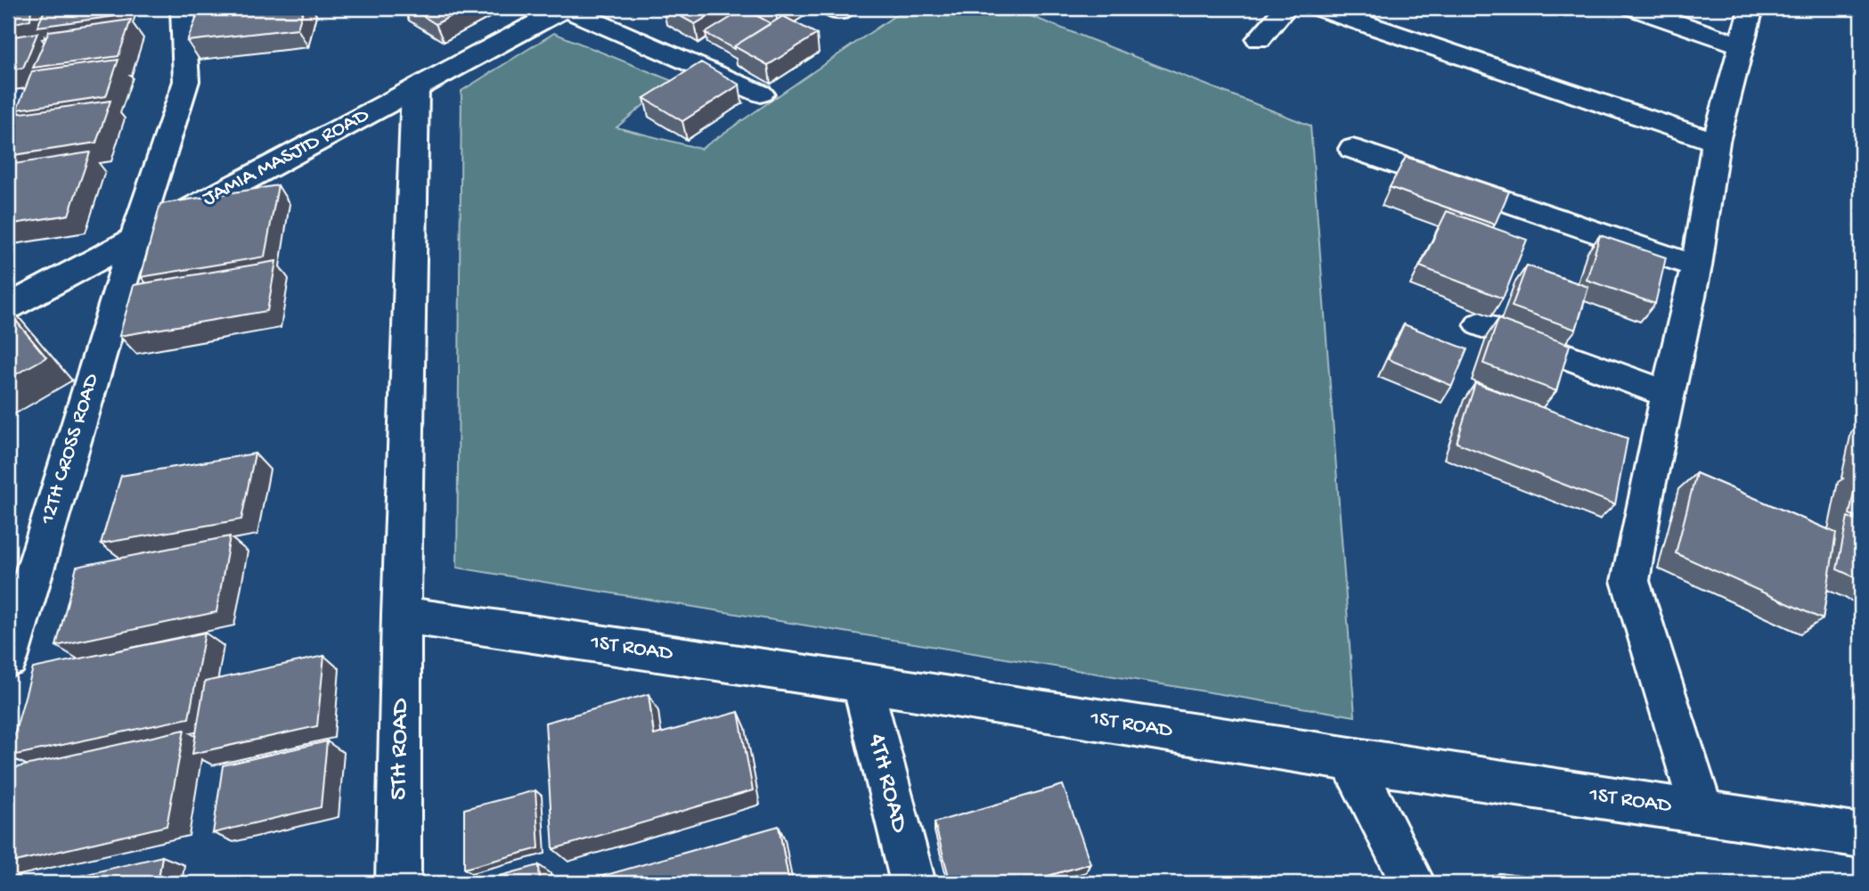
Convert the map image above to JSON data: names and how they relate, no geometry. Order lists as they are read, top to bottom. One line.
{"streets":{"street":["JAMIA MASJID ROAD","12TH CROSS ROAD","1ST ROAD","5TH ROAD","4TH ROAD"]},"crossings":[["JAMIA MASJID ROAD","12TH CROSS ROAD"],["JAMIA MASJID ROAD","5TH ROAD"],["1ST ROAD","5TH ROAD"],["1ST ROAD","4TH ROAD"]]}
